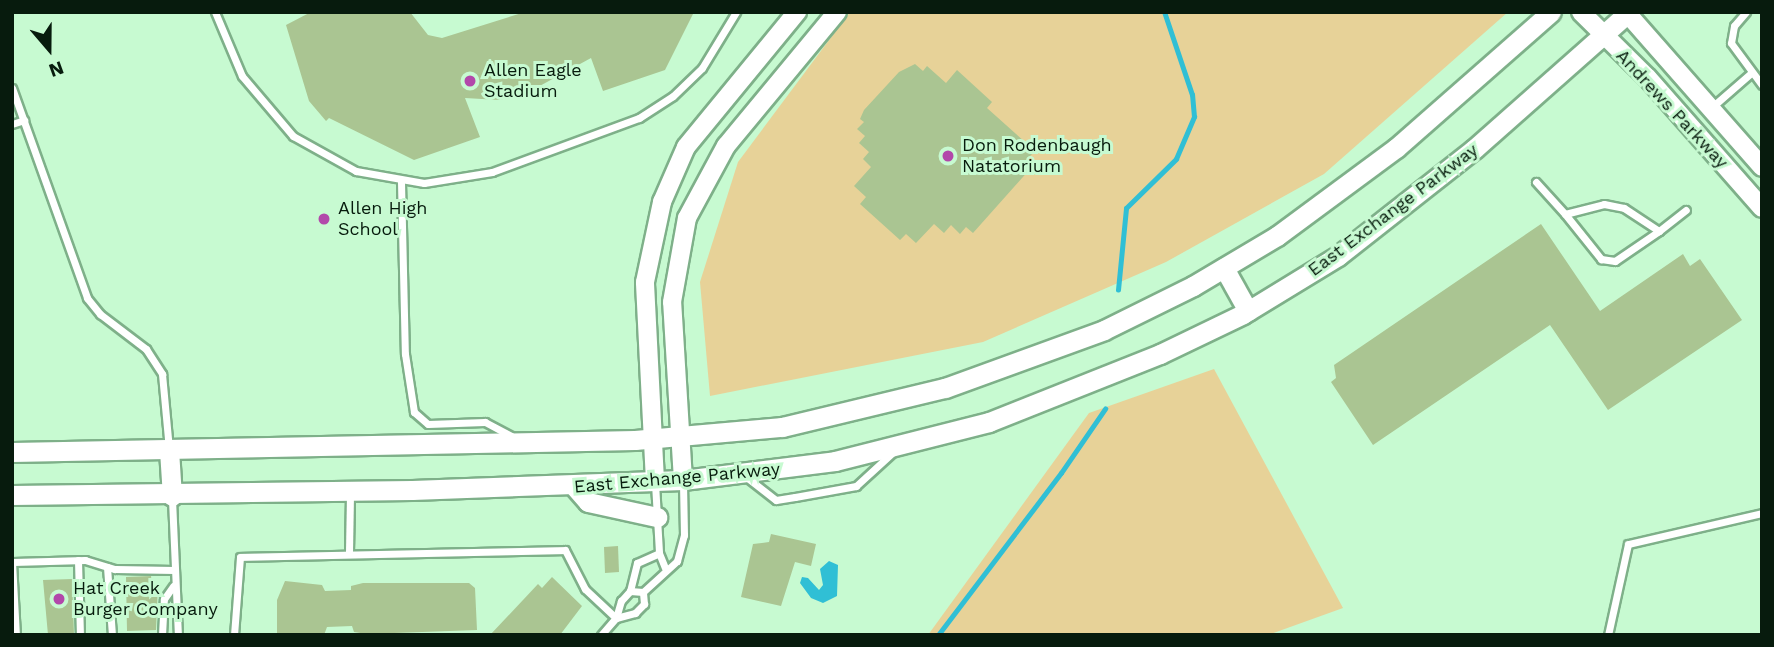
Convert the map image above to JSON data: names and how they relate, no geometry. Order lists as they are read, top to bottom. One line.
{"streets":{"main road":["East Exchange Parkway"],"street":["Andrews Parkway"]},"crossings":[["Andrews Parkway","East Exchange Parkway"]],"places":["Allen Eagle Stadium","Don Rodenbaugh Natatorium","Allen High School","Hat Creek Burger Company"],"north":"bottom"}
